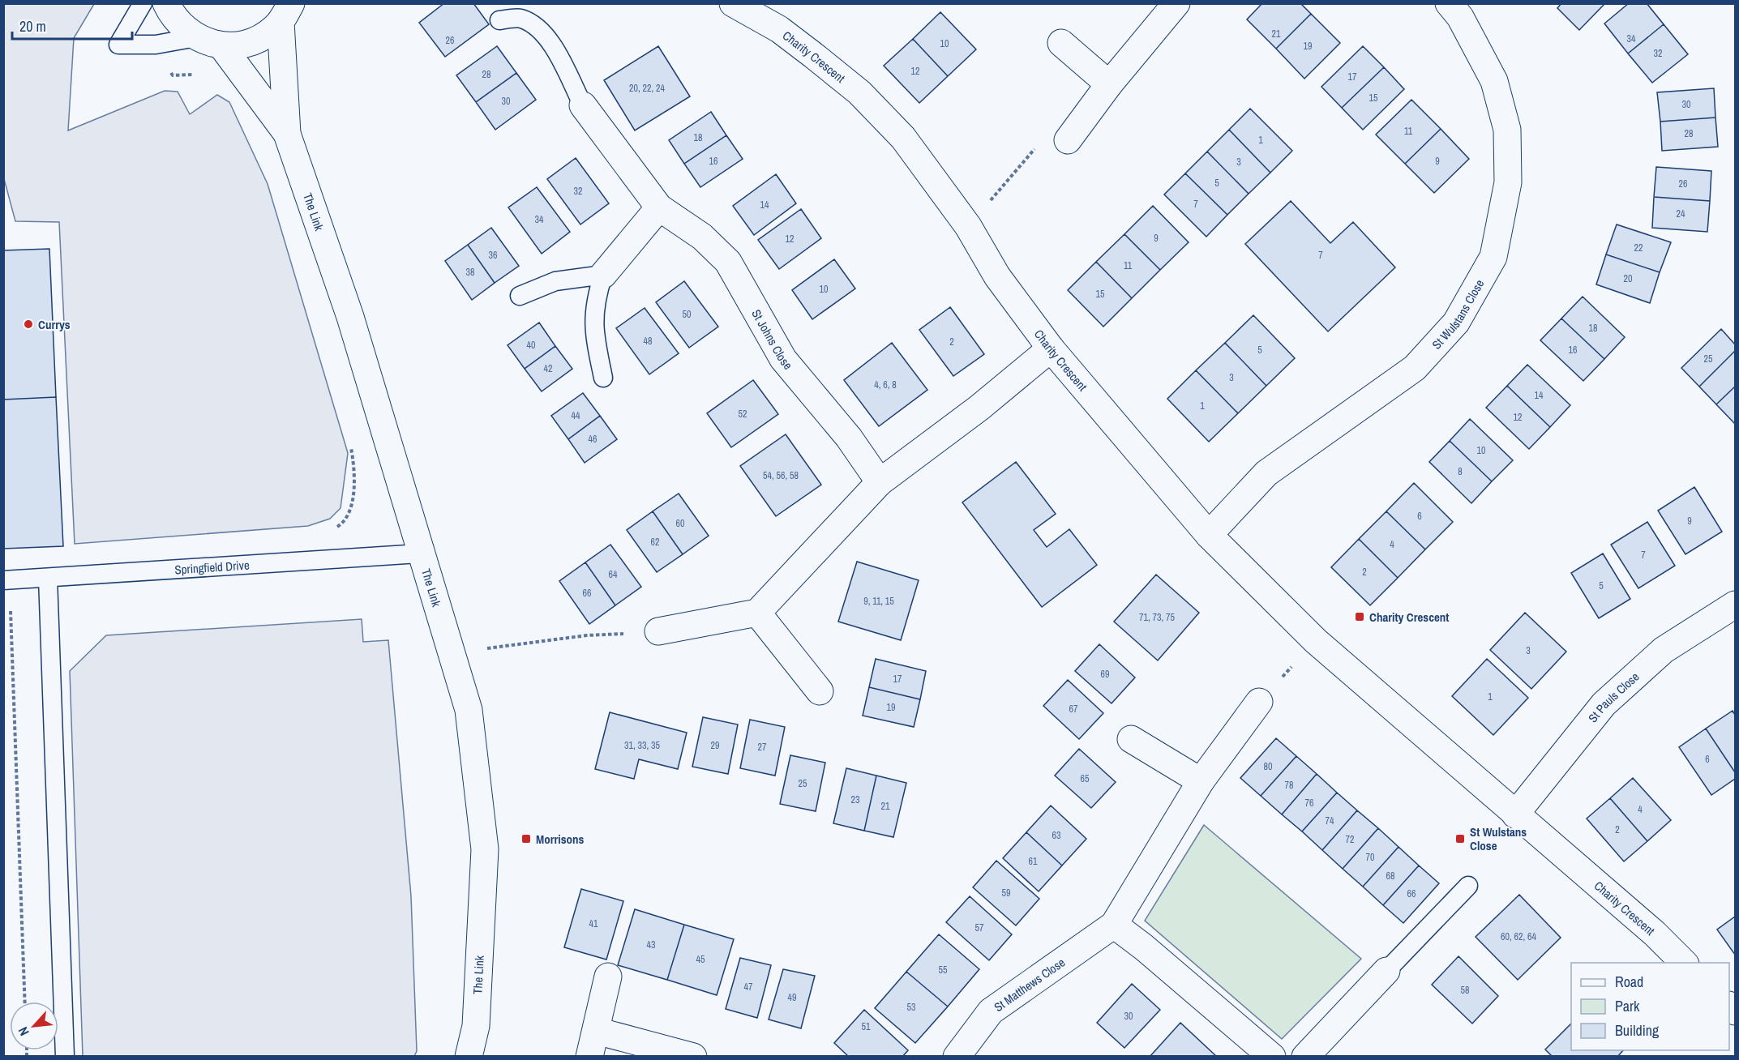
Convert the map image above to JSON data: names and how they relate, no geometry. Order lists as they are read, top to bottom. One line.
{"streets":{"street":["Charity Crescent","The Link","St Wulstans Close","St Johns Close","St Pauls Close","St Matthews Close"],"lane":["Springfield Drive"]},"crossings":[["Charity Crescent","St Wulstans Close"],["Charity Crescent","St Pauls Close"],["The Link","Springfield Drive"]],"places":{"other":["Currys"],"transit":["Charity Crescent","Morrisons","St Wulstans Close"]},"house_numbers":["21","34","26","10","19","32","12","28","17","20, 22, 24","15","30","30","11","28","18","1","16","9","3","5","26","32","7","14","24","34","9","12","22","36","7","11","38","20","10","15","50","18","48","2","40","5","16","25","42","3","4, 6, 8","14","1","52","44","12","46","10","8","54, 56, 58","6","9","60","62","4","7","2","64","5","66","9, 11, 15","71, 73, 75","3","69","17","1","19","67","31, 33, 35","29","27","6","80","65","25","78","23","76","21","4","74","2","63","72","70","61","68","59","66","41","57","60, 62, 64","43","45","55","47","58","49","53","30","51"],"legend":["Road","Park","Building"],"scale_bar":"20 m","north":"bottom left"}
